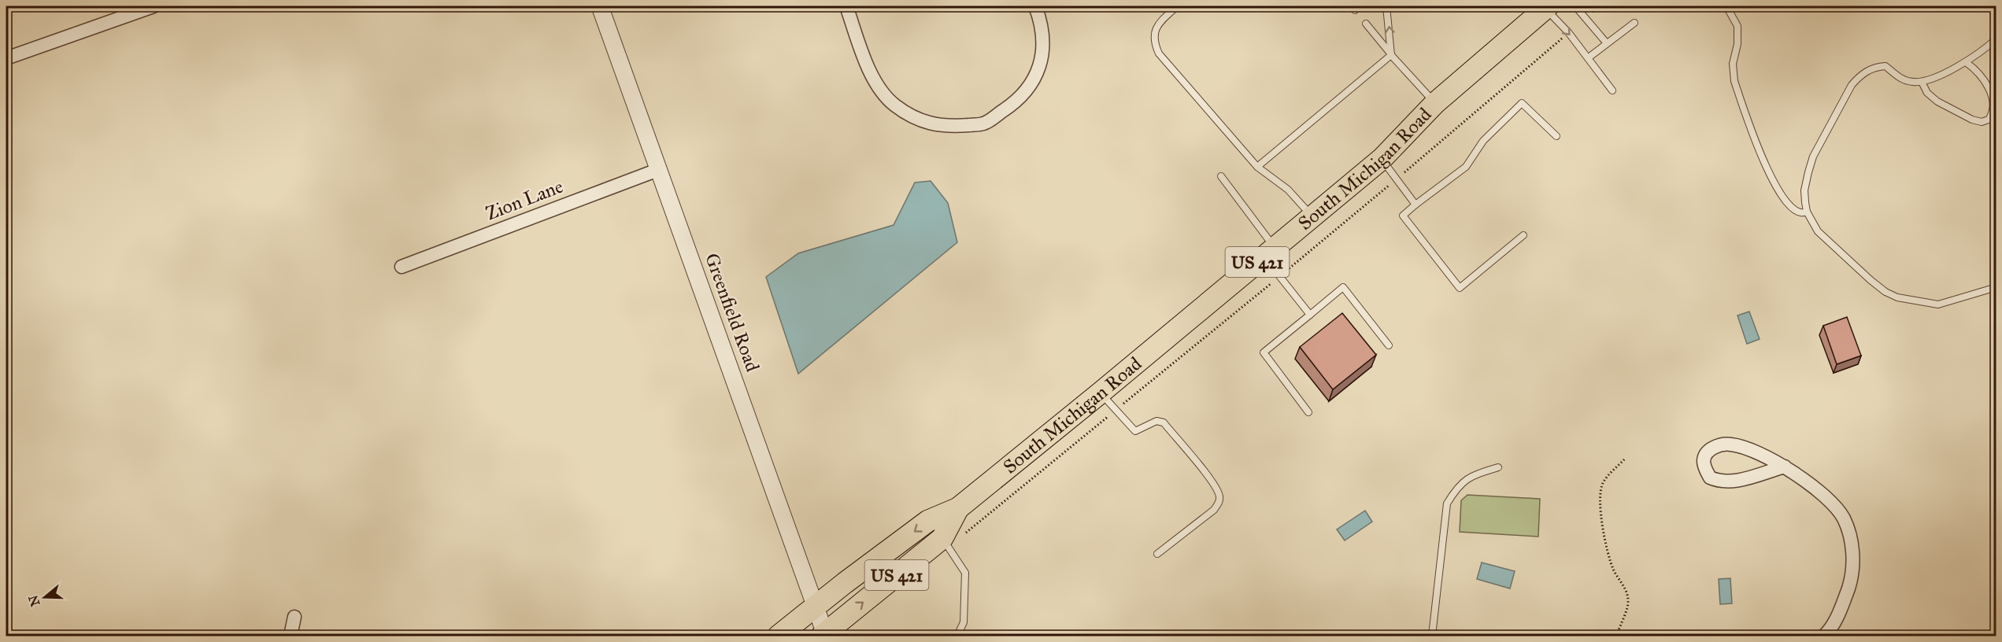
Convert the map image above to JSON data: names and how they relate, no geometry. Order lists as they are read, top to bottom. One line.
{"streets":{"main road":["South Michigan Road","US 421"],"street":["Zion Lane","Greenfield Road"]},"crossings":[["South Michigan Road","Greenfield Road"],["Zion Lane","Greenfield Road"]],"north":"left"}
